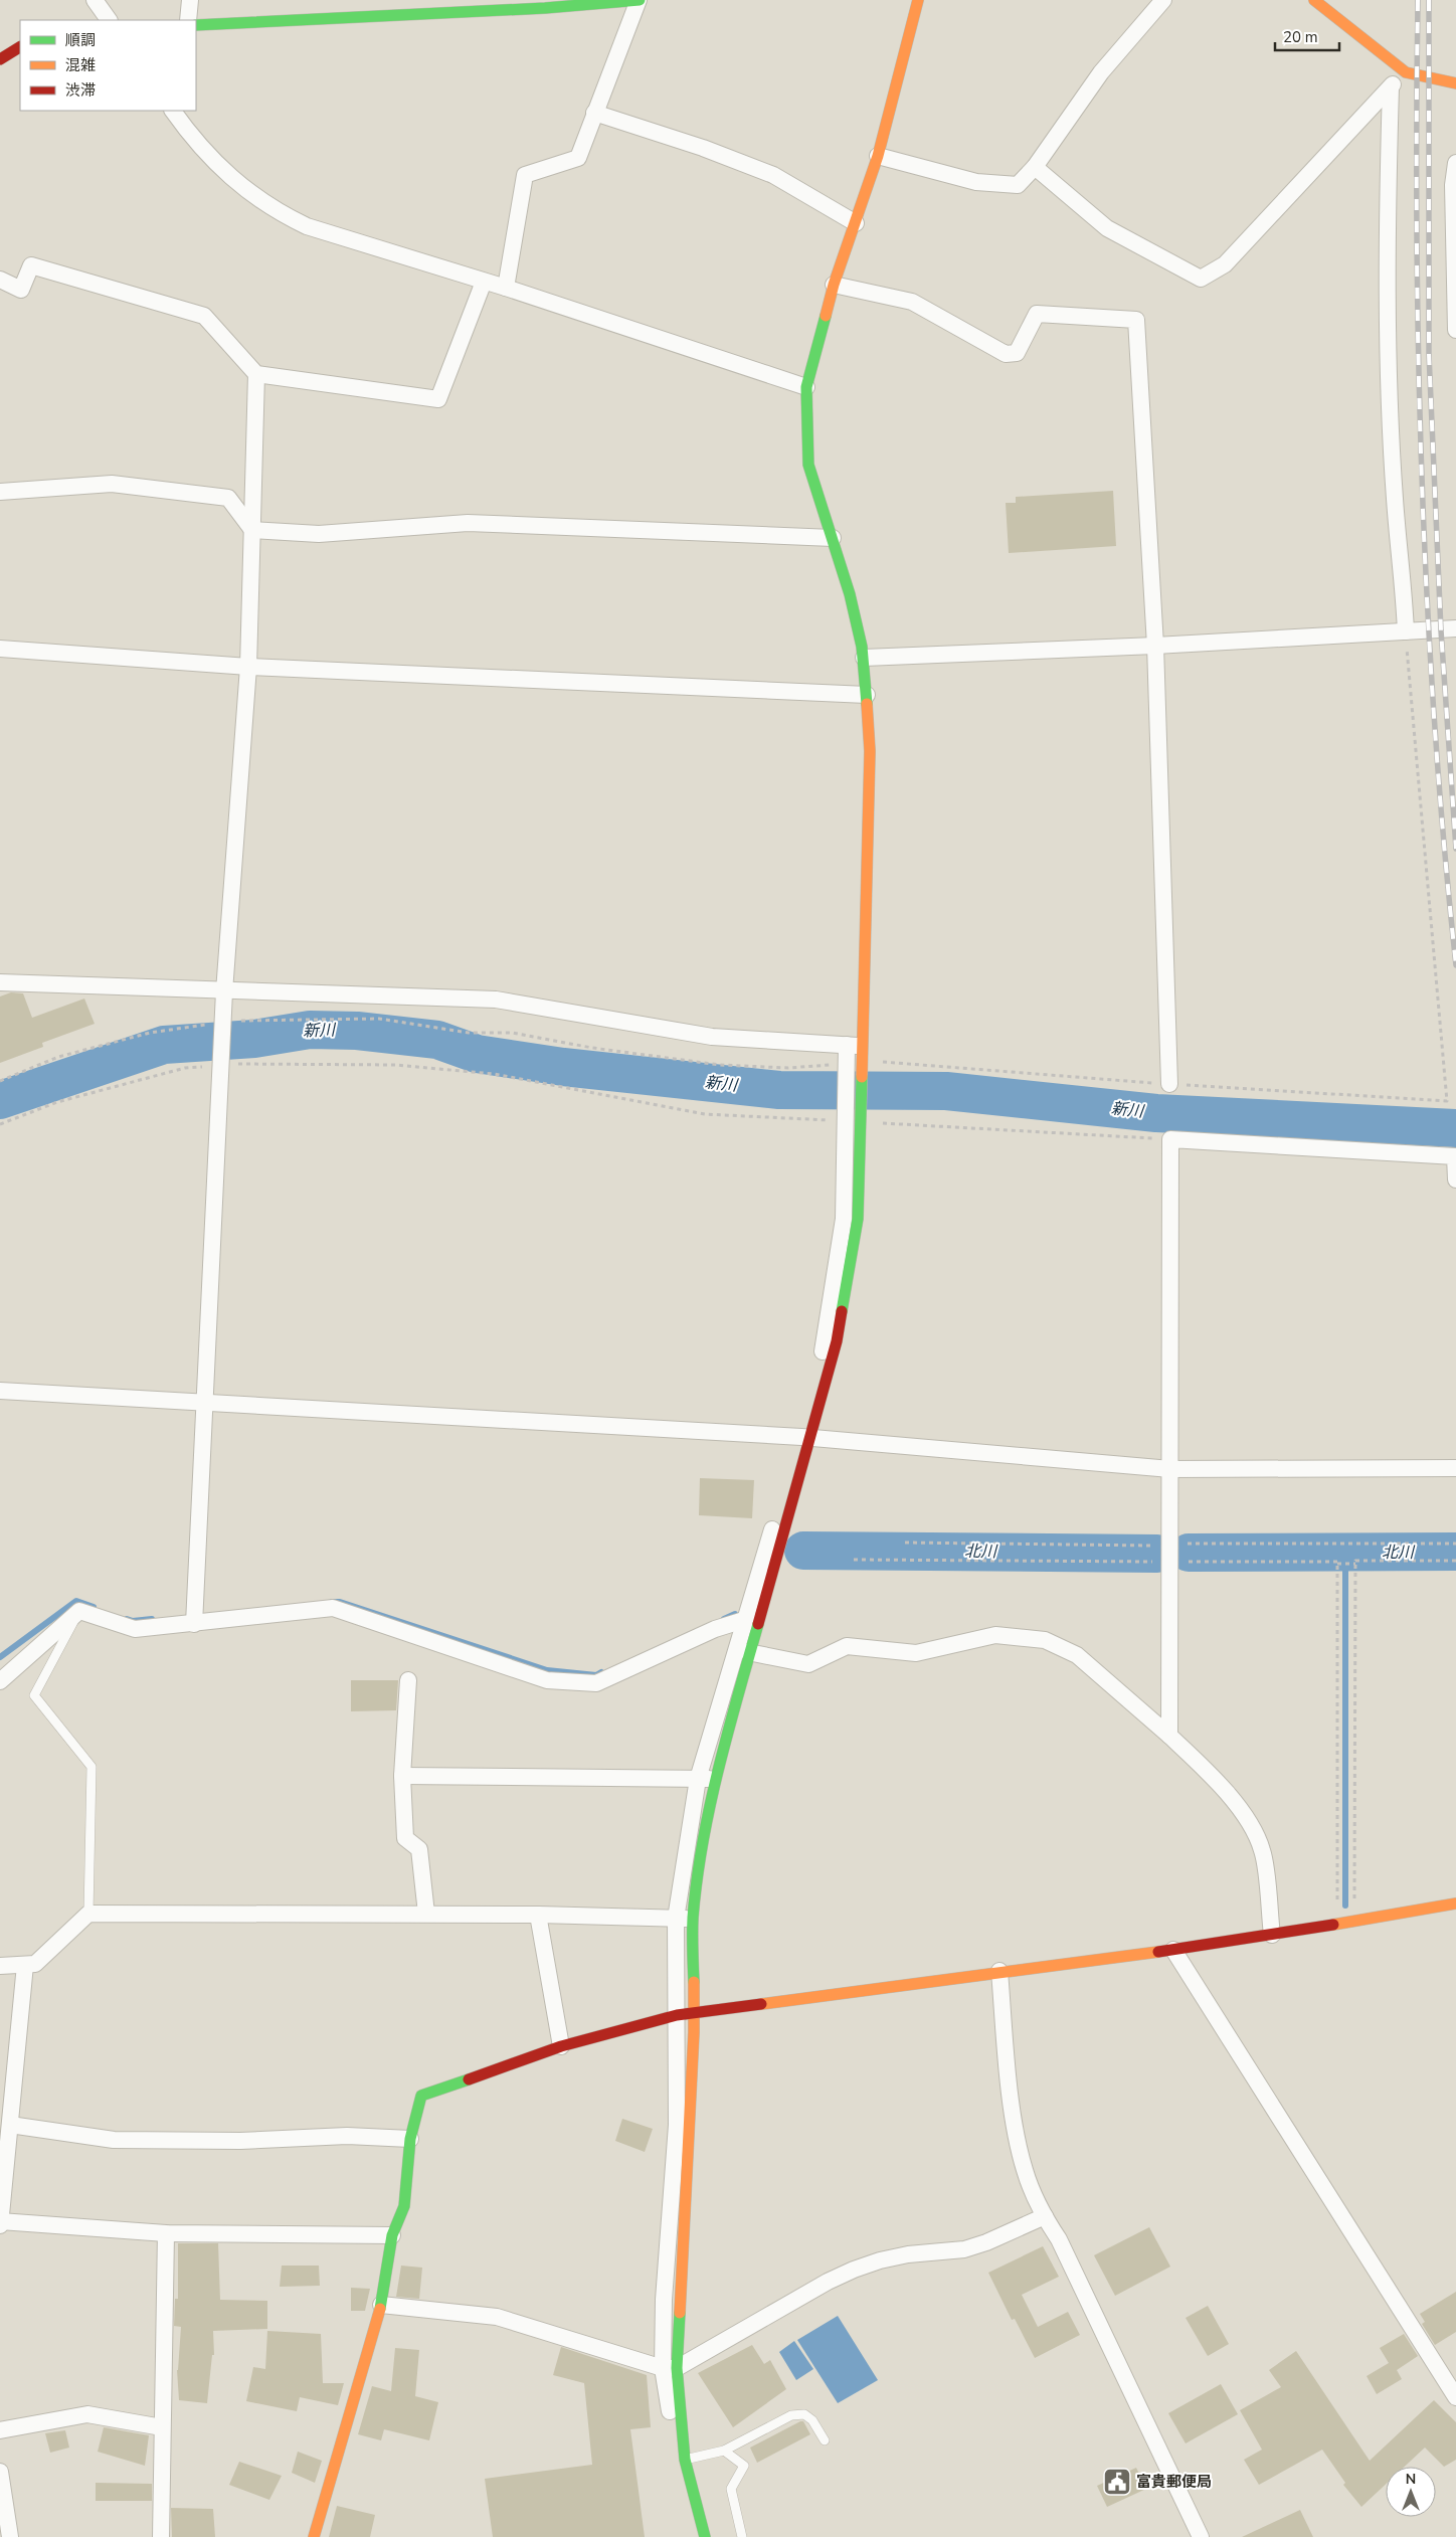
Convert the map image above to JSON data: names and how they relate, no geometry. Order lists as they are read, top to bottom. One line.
{"water":["新川","北川"],"places":{"public building":["富貴郵便局"]},"legend":["順調","混雑","渋滞"],"scale_bar":"20 m","north":"top"}
